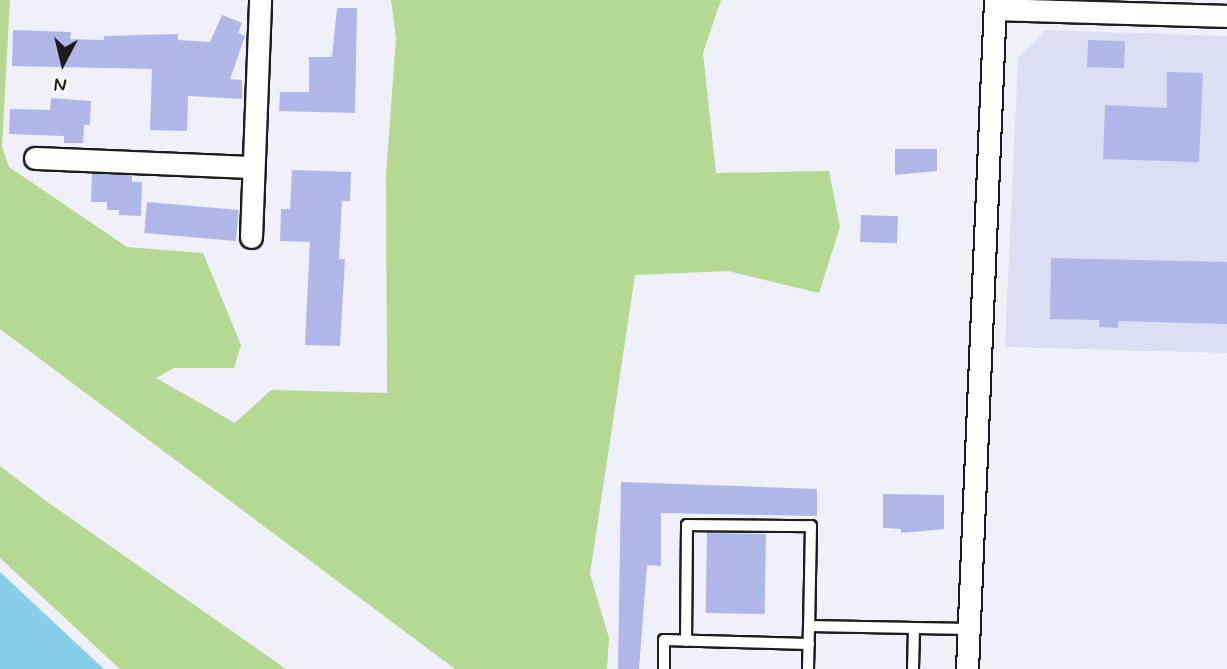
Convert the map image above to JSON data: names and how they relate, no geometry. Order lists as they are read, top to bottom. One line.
{"north":"bottom"}
